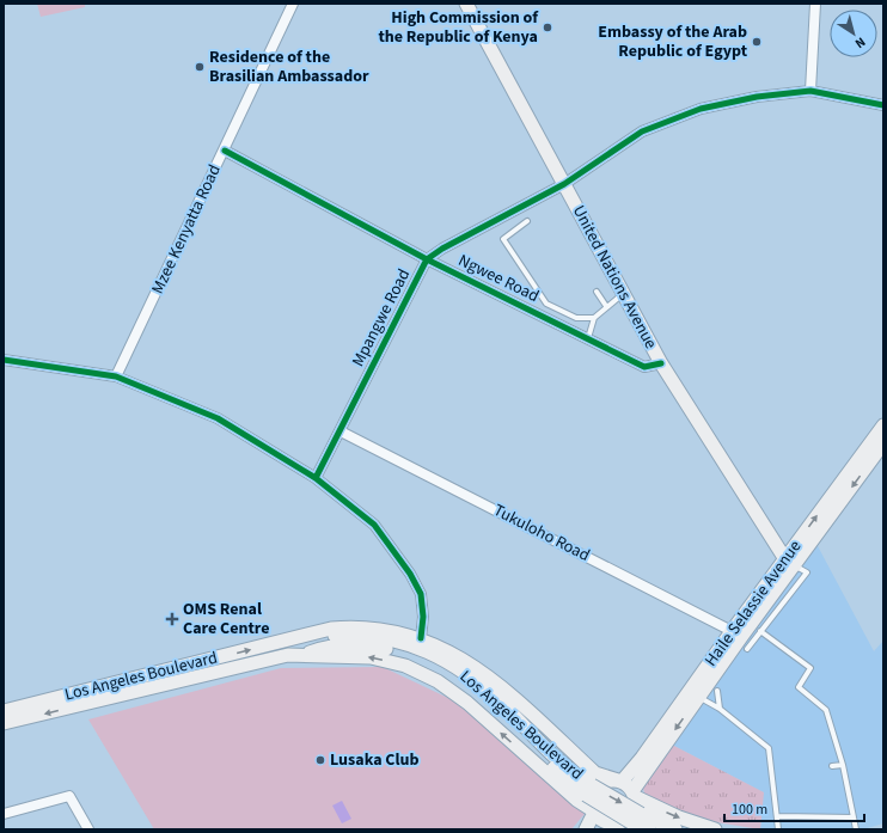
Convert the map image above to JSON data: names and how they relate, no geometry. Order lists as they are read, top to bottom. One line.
{"streets":{"main road":["United Nations Avenue","Haile Selassie Avenue","Los Angeles Boulevard"],"street":["Mzee Kenyatta Road","Ngwee Road","Mpangwe Road","Tukuloho Road"]},"crossings":[["Mzee Kenyatta Road","Ngwee Road"],["United Nations Avenue","Ngwee Road"],["United Nations Avenue","Mpangwe Road"],["United Nations Avenue","Haile Selassie Avenue"],["Ngwee Road","Mpangwe Road"],["Mpangwe Road","Tukuloho Road"],["Tukuloho Road","Haile Selassie Avenue"],["Haile Selassie Avenue","Los Angeles Boulevard"]],"places":{"other":["High Commission of the Republic of Kenya","Embassy of the Arab Republic of Egypt","Residence of the Brasilian Ambassador","Lusaka Club"],"health":["OMS Renal Care Centre"]},"scale_bar":"100 m","north":"bottom right"}
